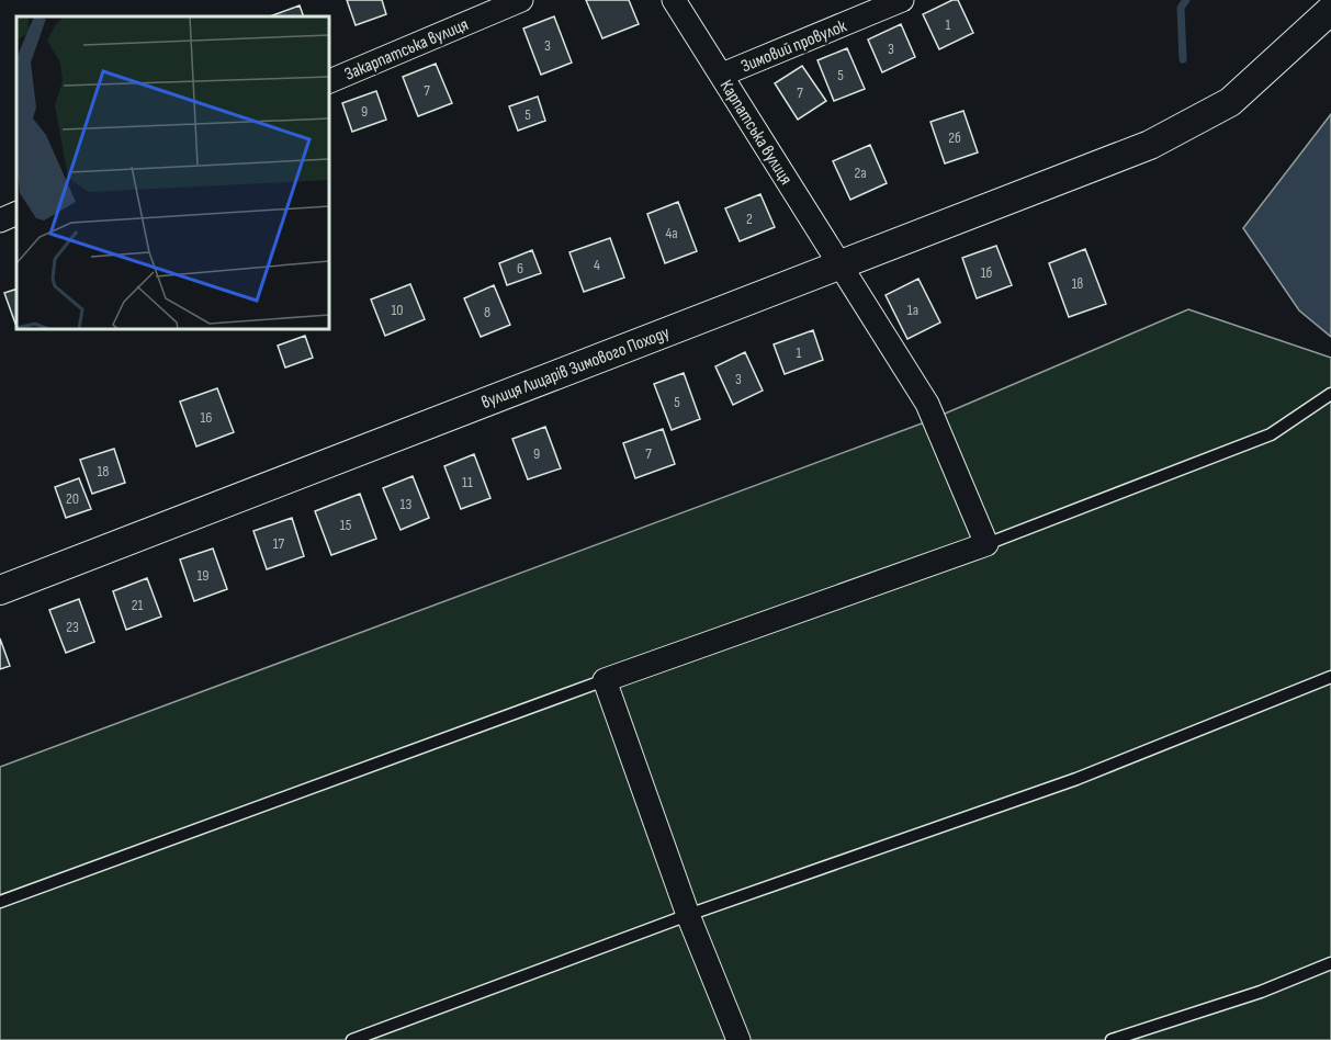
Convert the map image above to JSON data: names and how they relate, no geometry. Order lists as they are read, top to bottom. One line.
{"streets":{"street":["Зимовий провулок","Закарпатська вулиця","Карпатська вулиця","вулиця Лицарів Зимового Походу"]},"crossings":[["Зимовий провулок","Карпатська вулиця"],["Карпатська вулиця","вулиця Лицарів Зимового Походу"]],"house_numbers":["1","3","3","5","7","7","9","5","2б","2а","2","4а","4","6","1б","1в","10","1а","8","1","3","5","16","9","7","18","11","20","13","15","17","19","21","23"]}
